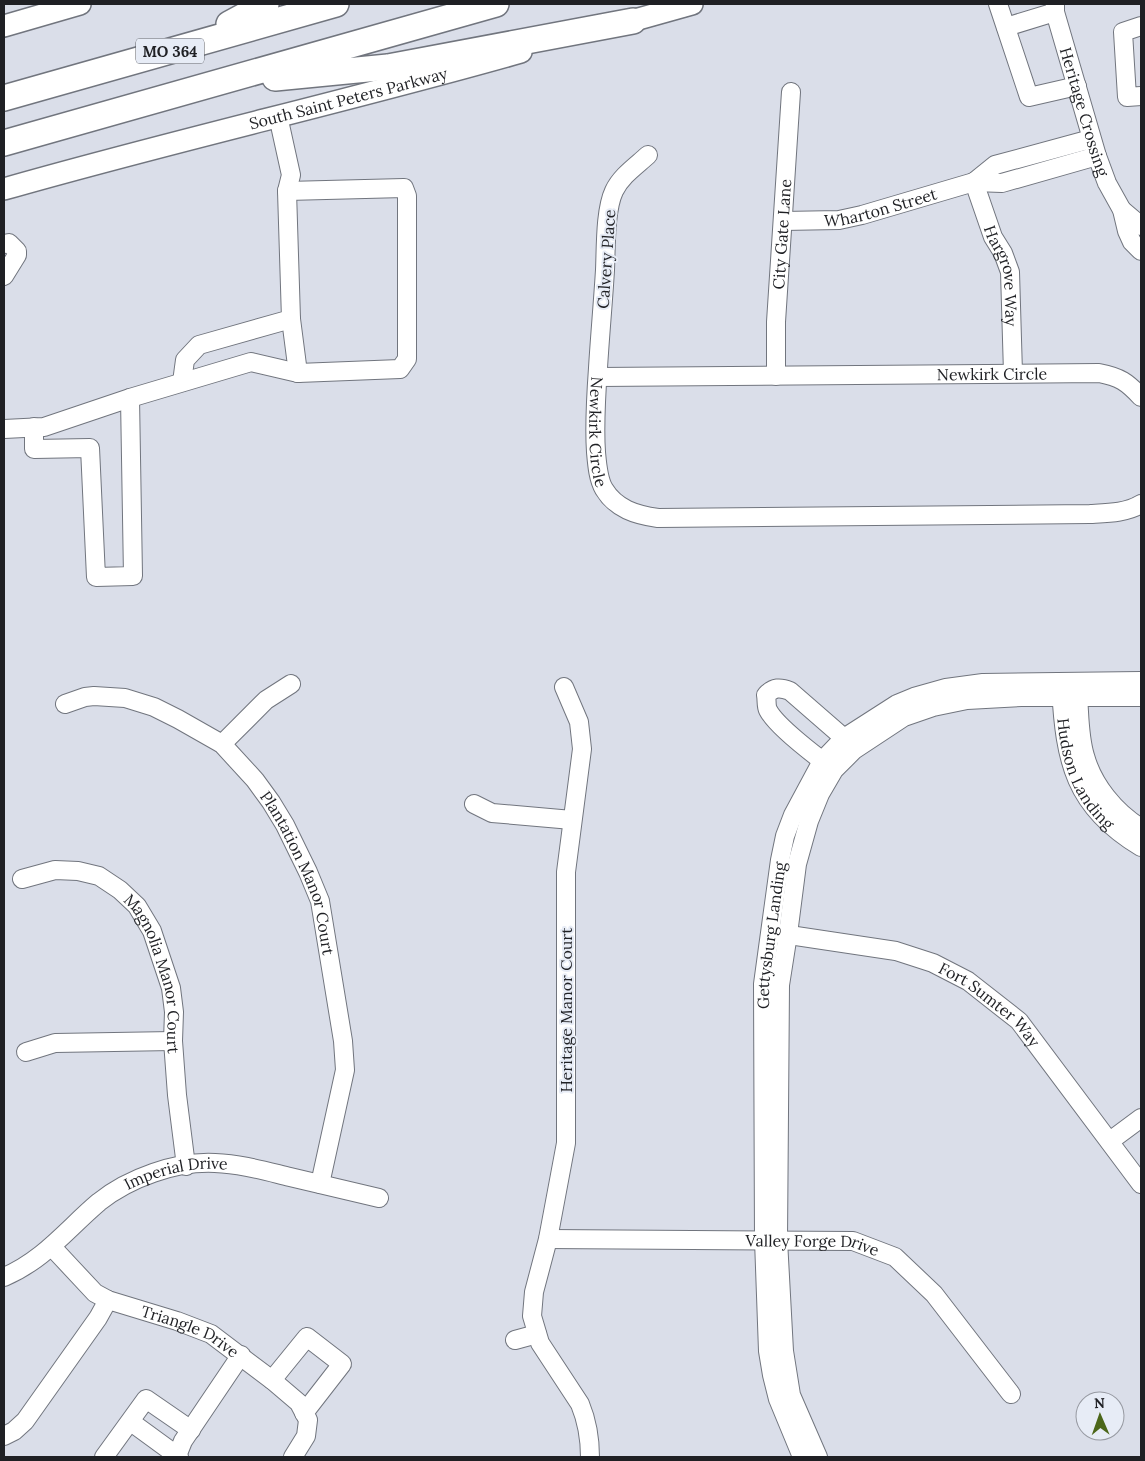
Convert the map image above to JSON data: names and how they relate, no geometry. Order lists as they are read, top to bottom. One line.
{"streets":{"highway":["MO 364"],"main road":["South Saint Peters Parkway"],"street":["Heritage Crossing","Wharton Street","City Gate Lane","Calvery Place","Hargrove Way","Newkirk Circle","Hudson Landing","Plantation Manor Court","Gettysburg Landing","Magnolia Manor Court","Fort Sumter Way","Heritage Manor Court","Imperial Drive","Valley Forge Drive","Triangle Drive"]},"crossings":[["Heritage Crossing","Wharton Street"],["Wharton Street","City Gate Lane"],["Wharton Street","Hargrove Way"],["City Gate Lane","Newkirk Circle"],["Calvery Place","Newkirk Circle"],["Hargrove Way","Newkirk Circle"],["Hudson Landing","Gettysburg Landing"],["Plantation Manor Court","Imperial Drive"],["Gettysburg Landing","Fort Sumter Way"],["Gettysburg Landing","Valley Forge Drive"],["Magnolia Manor Court","Imperial Drive"],["Heritage Manor Court","Valley Forge Drive"],["Imperial Drive","Triangle Drive"]],"north":"top"}
